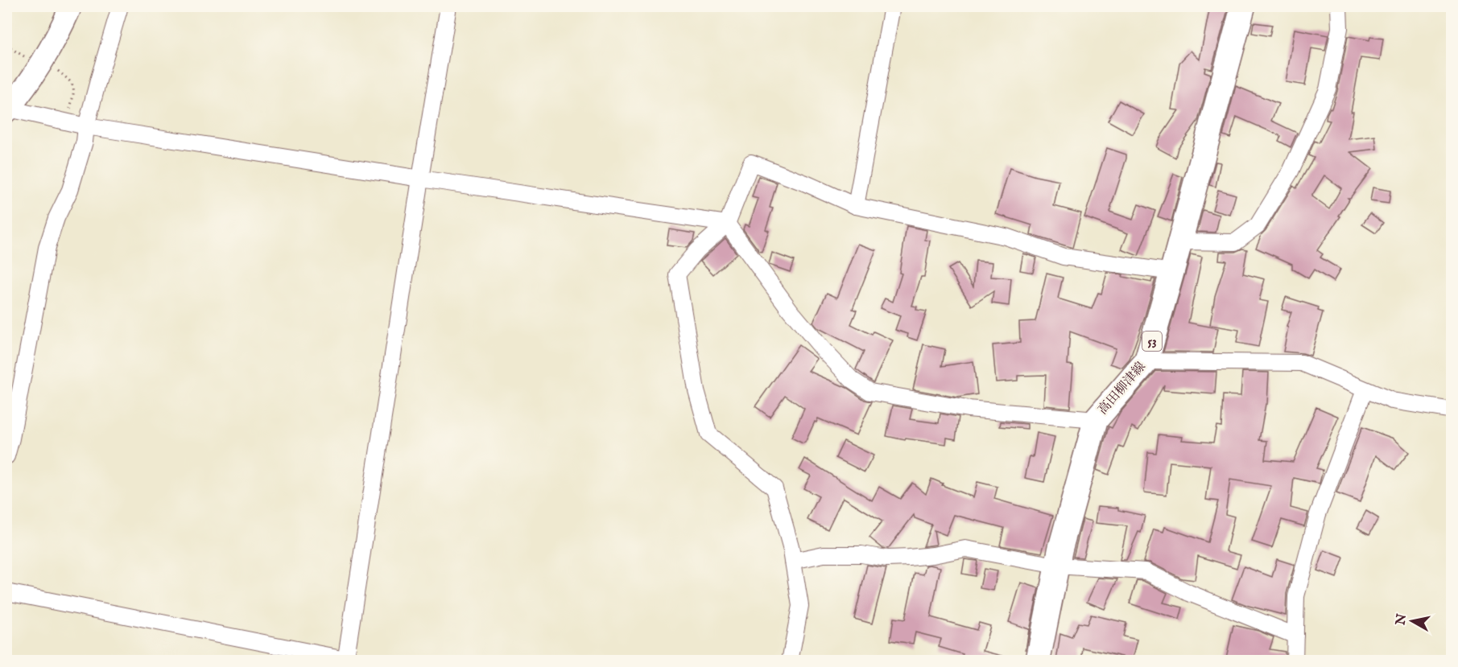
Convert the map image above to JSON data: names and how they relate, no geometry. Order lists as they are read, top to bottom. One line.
{"streets":{"main road":["53","高田柳津線"]},"north":"left"}
